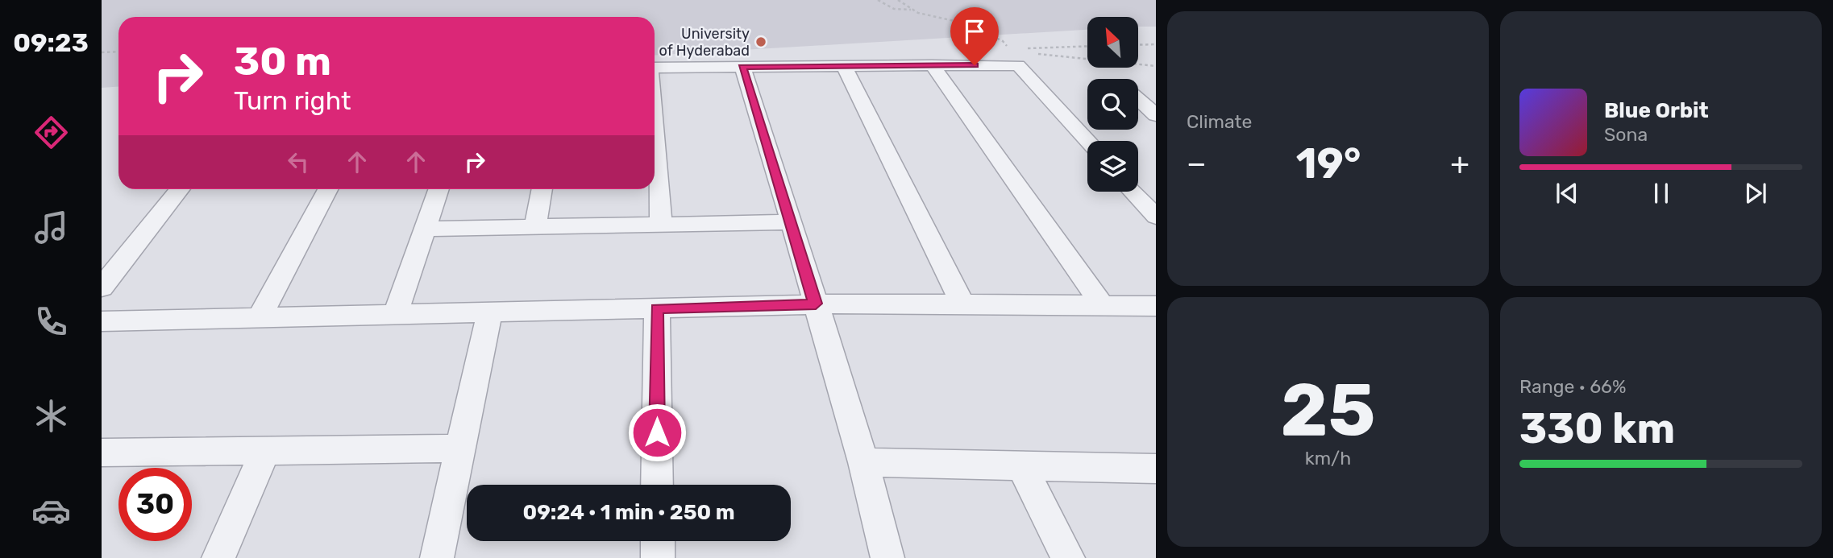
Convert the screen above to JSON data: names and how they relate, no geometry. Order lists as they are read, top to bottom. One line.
{"places":["University of Hyderabad"],"north":"top left","page":{"tabs":"09:23","tile":["Climate",["25","km/h"],["Range · 66%","330 km"]],"turn":["30 m","Turn right"],"song":["Blue Orbit","Sona"],"heat":["−","19°","+"],"limit":"30","trip":"09:24 · 1 min · 250 m"}}
